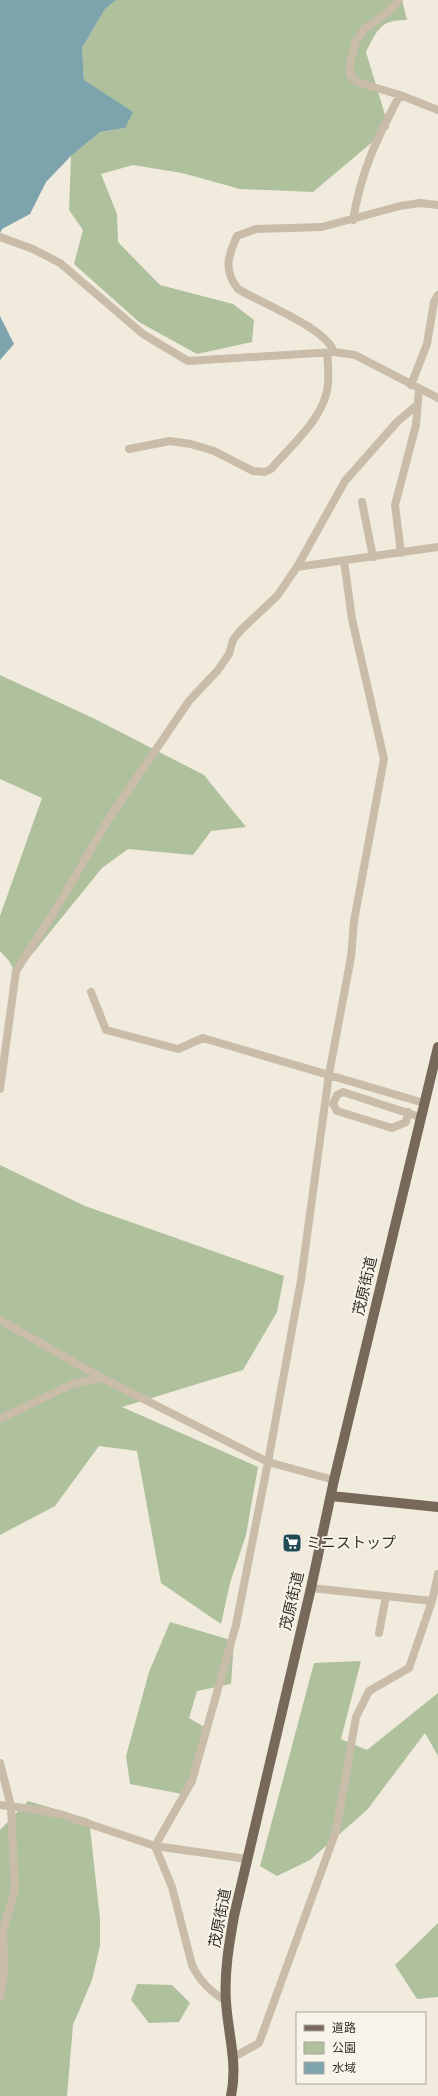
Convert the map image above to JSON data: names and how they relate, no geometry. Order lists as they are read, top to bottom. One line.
{"streets":{"main road":["茂原街道"]},"places":{"supermarket":["ミニストップ"]},"legend":["道路","公園","水域"]}
